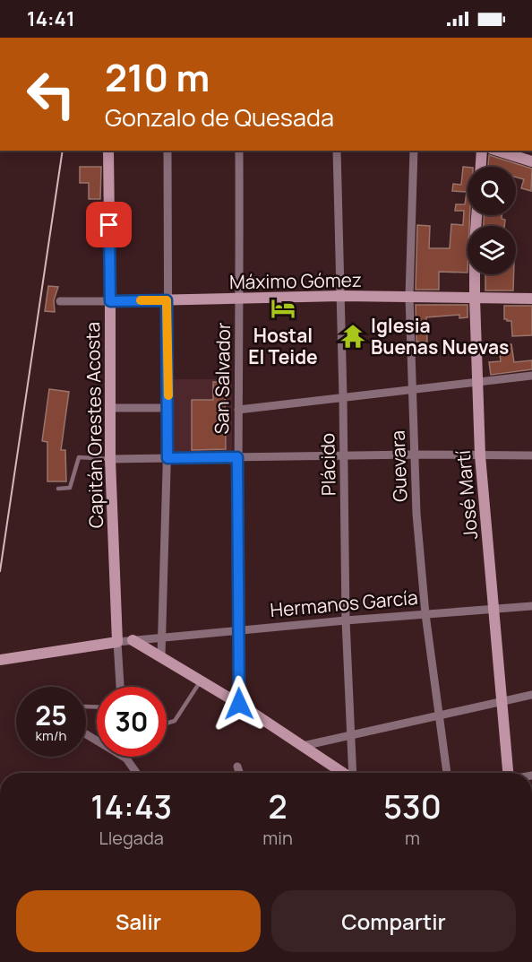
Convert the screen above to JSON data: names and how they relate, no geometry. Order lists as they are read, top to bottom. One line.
{"streets":{"street":["Máximo Gómez","San Salvador","Capitán Orestes Acosta","Plácido","Guevara","José Martí","Hermanos García"]},"crossings":[["Máximo Gómez","San Salvador"],["Máximo Gómez","Capitán Orestes Acosta"],["Máximo Gómez","Plácido"],["Máximo Gómez","Guevara"],["Máximo Gómez","José Martí"],["San Salvador","Hermanos García"],["Capitán Orestes Acosta","Hermanos García"],["Plácido","Hermanos García"],["Guevara","Hermanos García"],["José Martí","Hermanos García"]],"places":{"hotel":["Hostal El Teide"],"temple":["Iglesia Buenas Nuevas"]},"page":{"status":"14:41","turn":["210 m","Gonzalo de Quesada"],"speed":"25 km/h","limit":"30","eta":["14:43","Llegada","2","min","530","m"],"buttons":["Salir","Compartir"]}}
